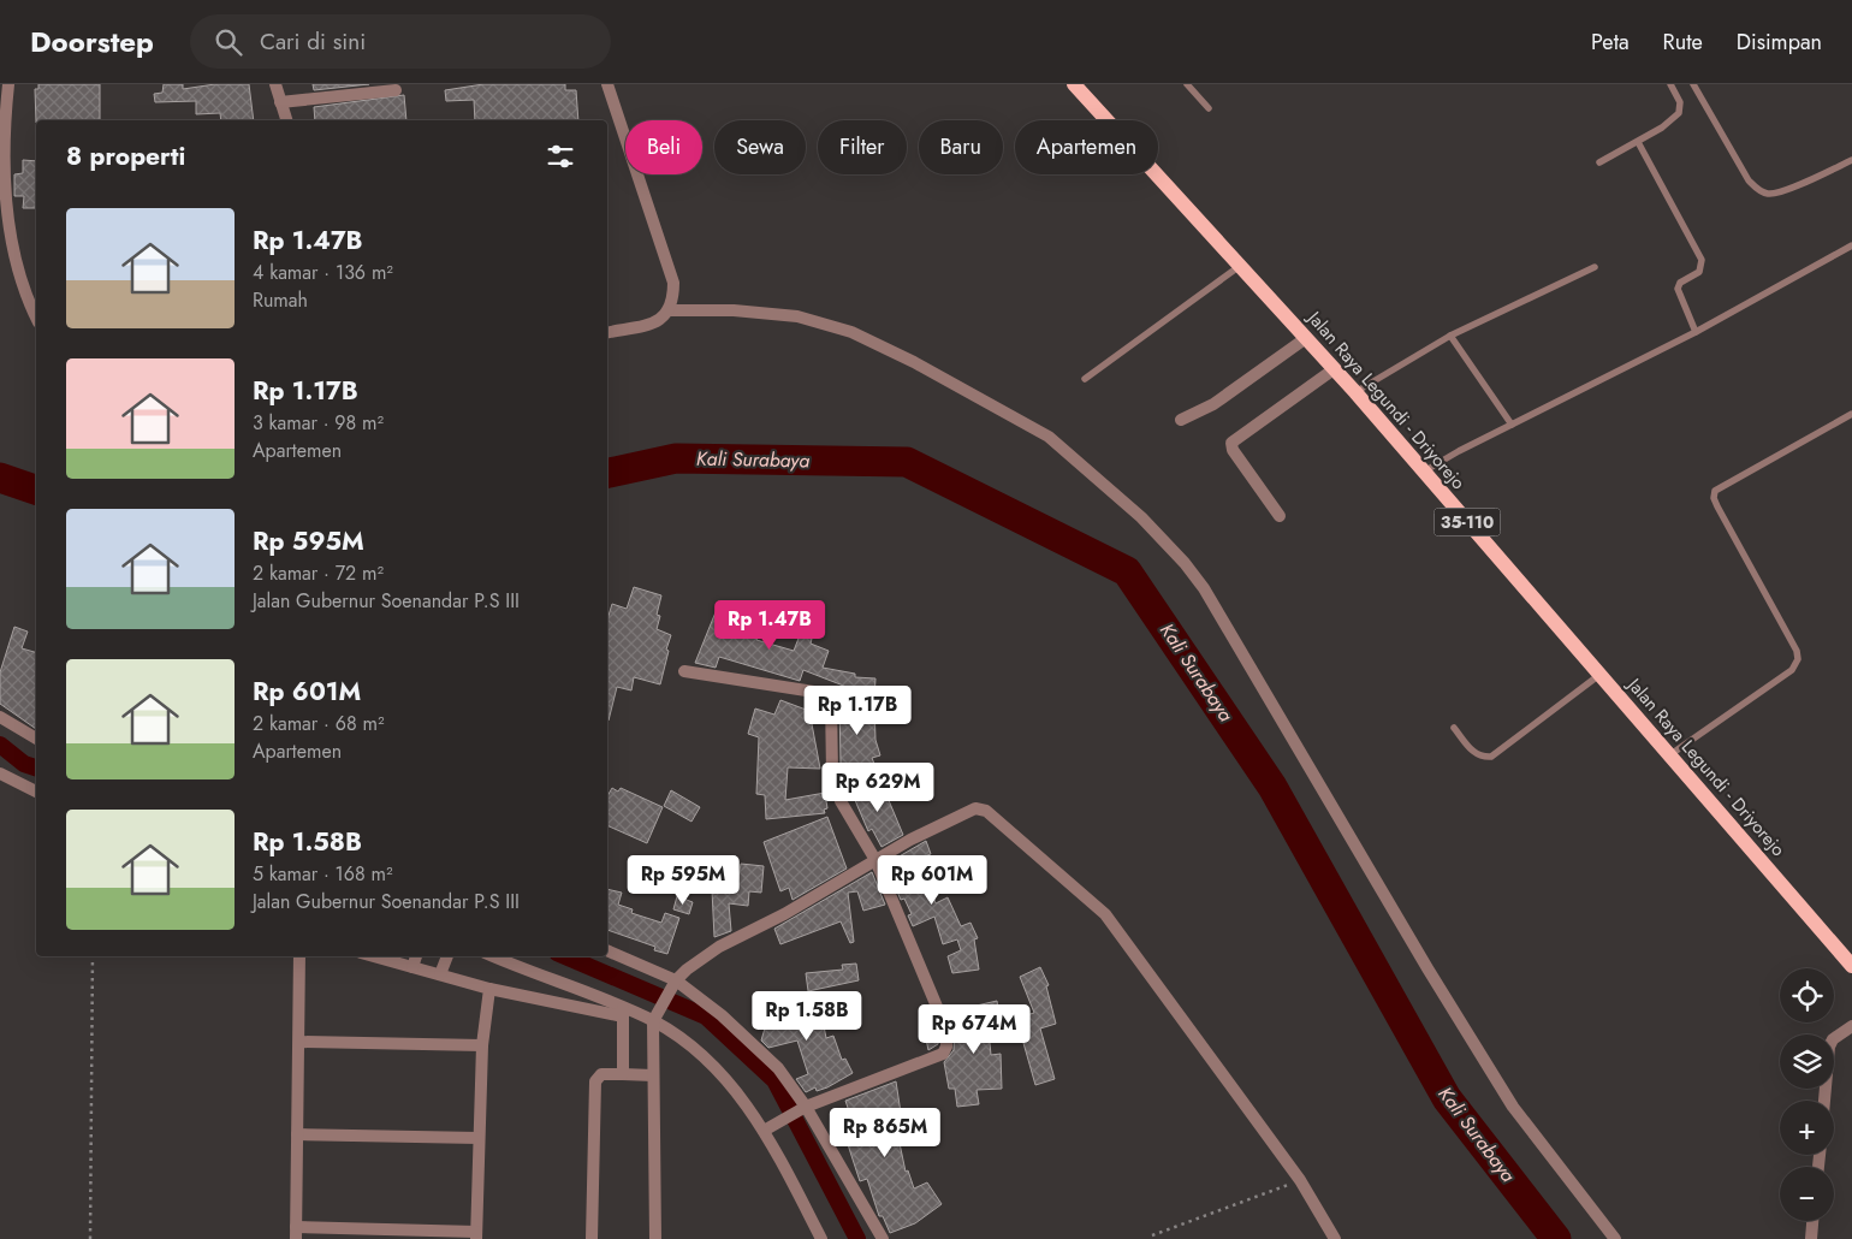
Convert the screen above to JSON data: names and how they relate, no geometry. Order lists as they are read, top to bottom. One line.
{"streets":{"main road":["Jalan Raya Legundi - Driyorejo","35-110"]},"water":["Kali Surabaya"],"page":{"header":"Doorstep","search":"Cari di sini","nav":["Peta","Rute","Disimpan"],"chip":["Beli","Sewa","Filter","Baru","Apartemen"],"heading":"8 properti","list":[{"name":"Rp 1.47B","note":"4 kamar · 136 m² · Rumah"},{"name":"Rp 1.17B","note":"3 kamar · 98 m² · Apartemen"},{"name":"Rp 595M","note":"2 kamar · 72 m² · Jalan Gubernur Soenandar P.S III"},{"name":"Rp 601M","note":"2 kamar · 68 m² · Apartemen"},{"name":"Rp 1.58B","note":"5 kamar · 168 m² · Jalan Gubernur Soenandar P.S III"}],"price":["Rp 1.47B","Rp 1.17B","Rp 629M","Rp 595M","Rp 601M","Rp 1.58B","Rp 674M","Rp 865M"],"map_buttons":["+","−"]}}
